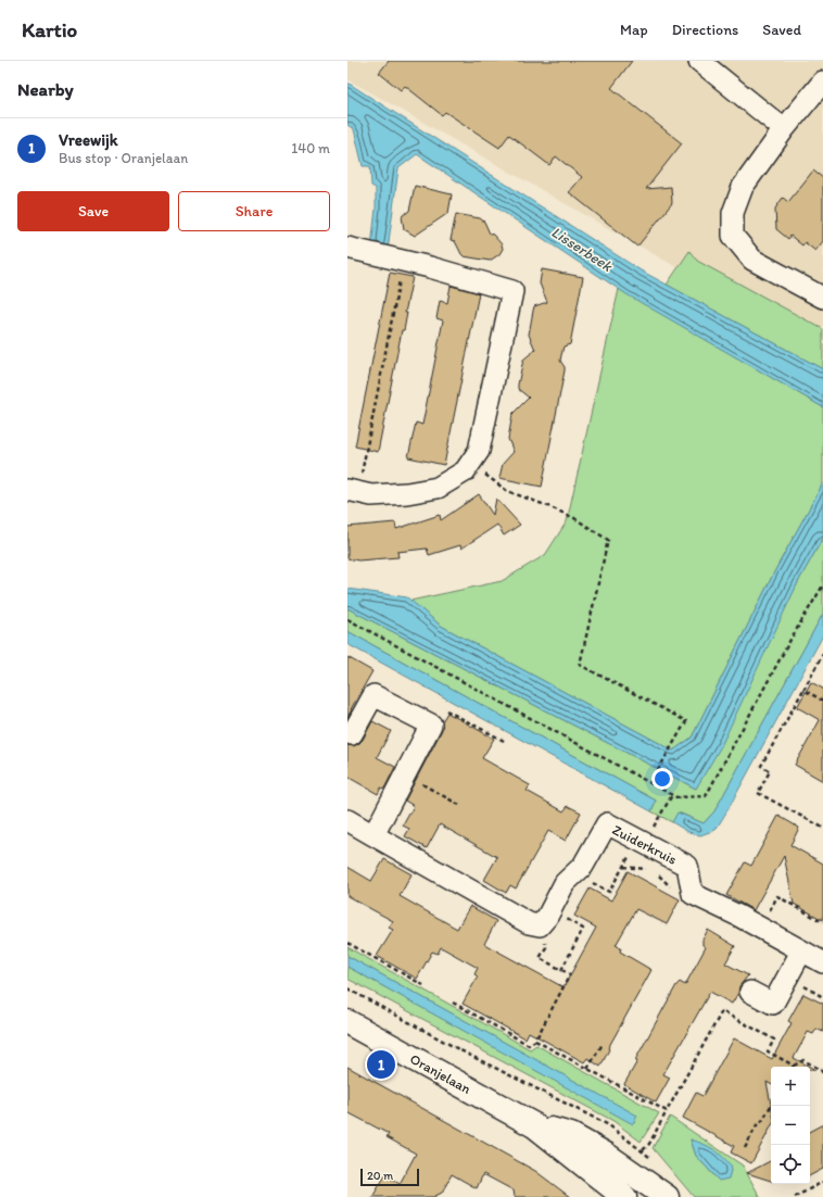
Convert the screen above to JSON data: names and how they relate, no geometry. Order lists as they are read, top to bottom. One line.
{"streets":{"main road":["Oranjelaan"],"street":["Zuiderkruis"]},"water":["Lisserbeek"],"scale_bar":"20 m","page":{"header":"Kartio","nav":["Map","Directions","Saved"],"heading":"Nearby","list":[{"mark":"1","name":"Vreewijk","note":"Bus stop · Oranjelaan","value":"140 m"}],"buttons":["Save","Share"],"pins":"1","map_buttons":["+","−"],"scale":"20 m"}}
